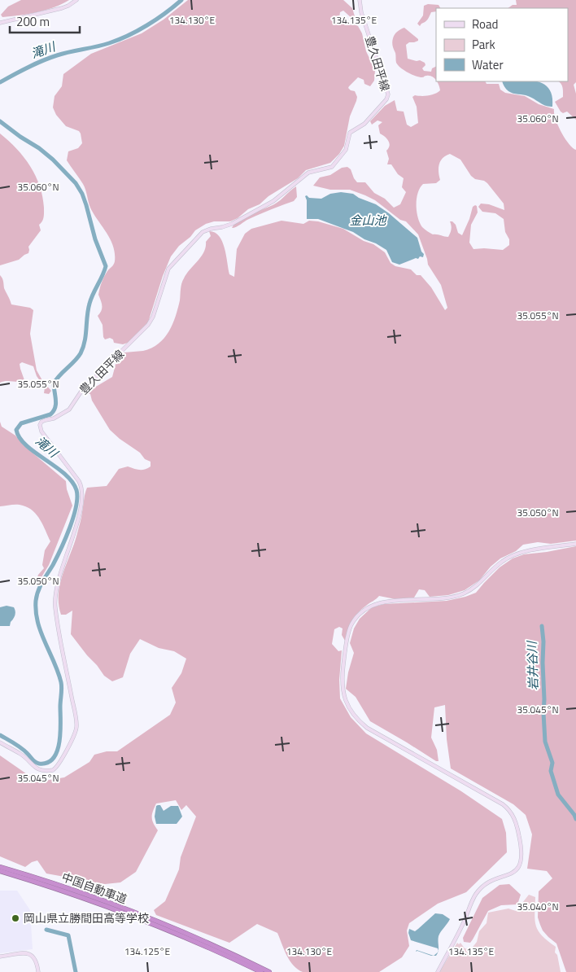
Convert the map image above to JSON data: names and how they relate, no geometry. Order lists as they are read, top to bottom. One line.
{"streets":{"highway":["中国自動車道"],"main road":["豊久田平線"]},"water":["滝川","金山池","岩井谷川"],"places":["岡山県立勝間田高等学校"],"legend":["Road","Park","Water"],"scale_bar":"200 m","coordinates":["134.130°E","134.135°E","35.060°N","35.055°N","35.050°N","35.045°N","35.040°N","134.125°E"]}
